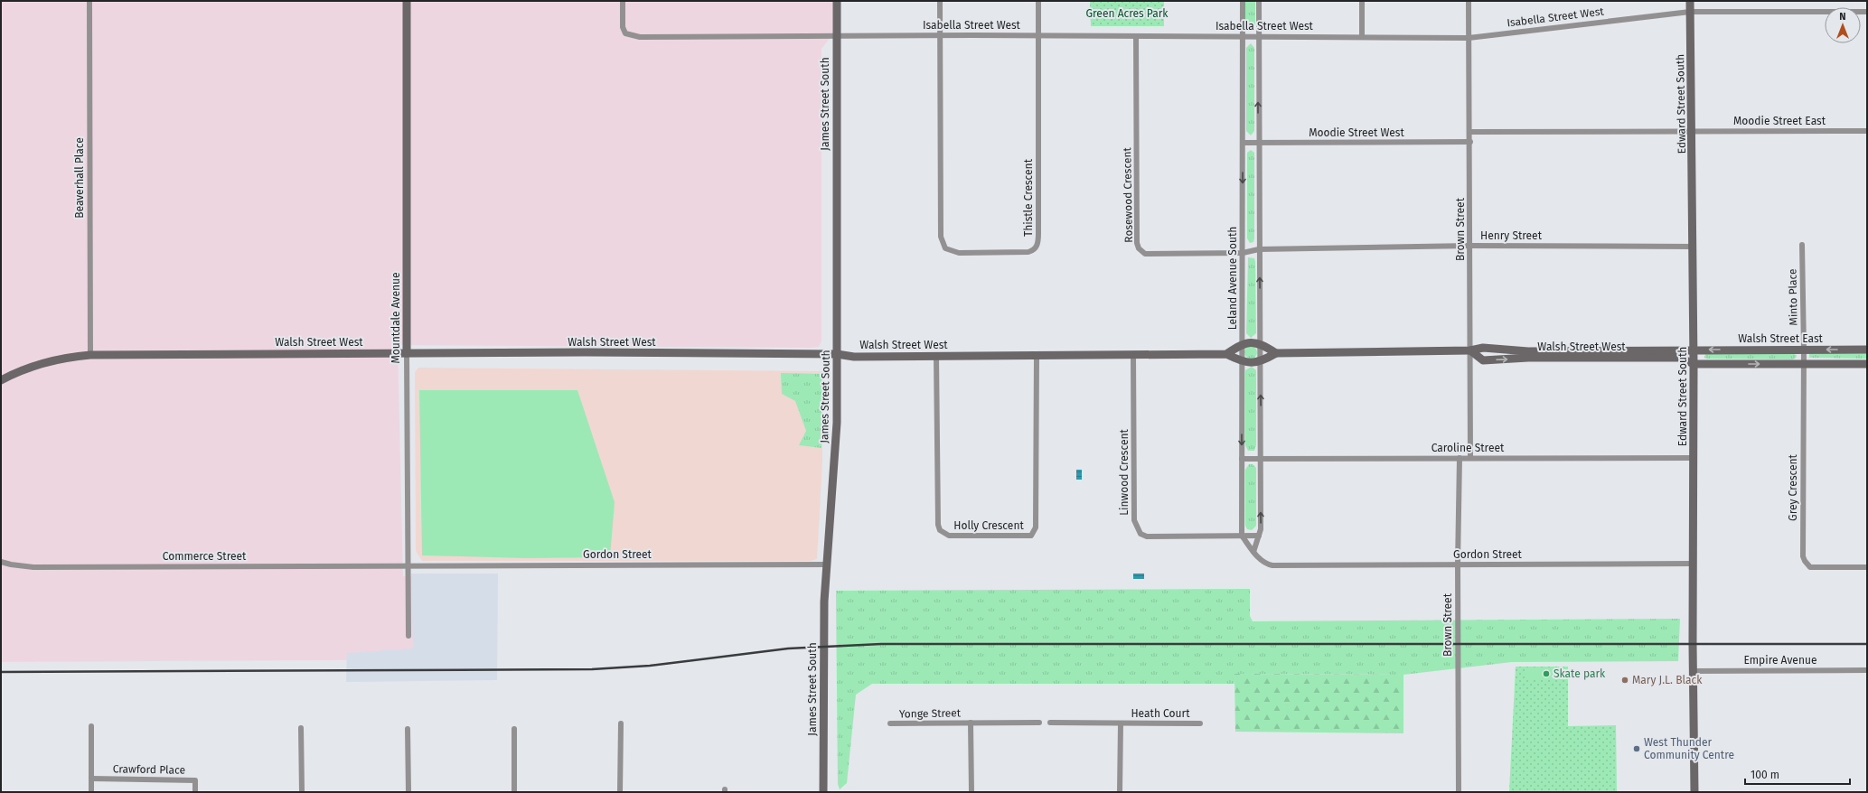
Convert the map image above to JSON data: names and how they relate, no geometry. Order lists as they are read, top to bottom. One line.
{"streets":{"street":["Isabella Street West","James Street South","Edward Street South","Moodie Street East","Moodie Street West","Beaverhall Place","Rosewood Crescent","Thistle Crescent","Brown Street","Henry Street","Leland Avenue South","Minto Place","Mountdale Avenue","Walsh Street East","Walsh Street West","Caroline Street","Linwood Crescent","Grey Crescent","Holly Crescent","Gordon Street","Commerce Street","Empire Avenue","Yonge Street","Heath Court","Crawford Place"]},"crossings":[["Isabella Street West","James Street South"],["Isabella Street West","Edward Street South"],["Isabella Street West","Rosewood Crescent"],["Isabella Street West","Thistle Crescent"],["Isabella Street West","Brown Street"],["Isabella Street West","Leland Avenue South"],["James Street South","Walsh Street West"],["James Street South","Gordon Street"],["Edward Street South","Moodie Street East"],["Edward Street South","Henry Street"],["Edward Street South","Walsh Street East"],["Edward Street South","Walsh Street West"],["Edward Street South","Caroline Street"],["Edward Street South","Gordon Street"],["Edward Street South","Empire Avenue"],["Moodie Street West","Brown Street"],["Moodie Street West","Leland Avenue South"],["Beaverhall Place","Walsh Street West"],["Rosewood Crescent","Henry Street"],["Rosewood Crescent","Leland Avenue South"],["Brown Street","Henry Street"],["Brown Street","Walsh Street West"],["Brown Street","Caroline Street"],["Brown Street","Gordon Street"],["Henry Street","Leland Avenue South"],["Leland Avenue South","Walsh Street West"],["Leland Avenue South","Caroline Street"],["Leland Avenue South","Linwood Crescent"],["Minto Place","Walsh Street East"],["Minto Place","Grey Crescent"],["Mountdale Avenue","Walsh Street West"],["Mountdale Avenue","Gordon Street"],["Mountdale Avenue","Commerce Street"],["Walsh Street East","Walsh Street West"],["Walsh Street East","Grey Crescent"],["Walsh Street West","Linwood Crescent"],["Walsh Street West","Holly Crescent"],["Gordon Street","Commerce Street"]],"parks":["Green Acres Park"],"places":["Skate park","Mary J.L. Black","West Thunder Community Centre"],"scale_bar":"100 m","north":"top"}
